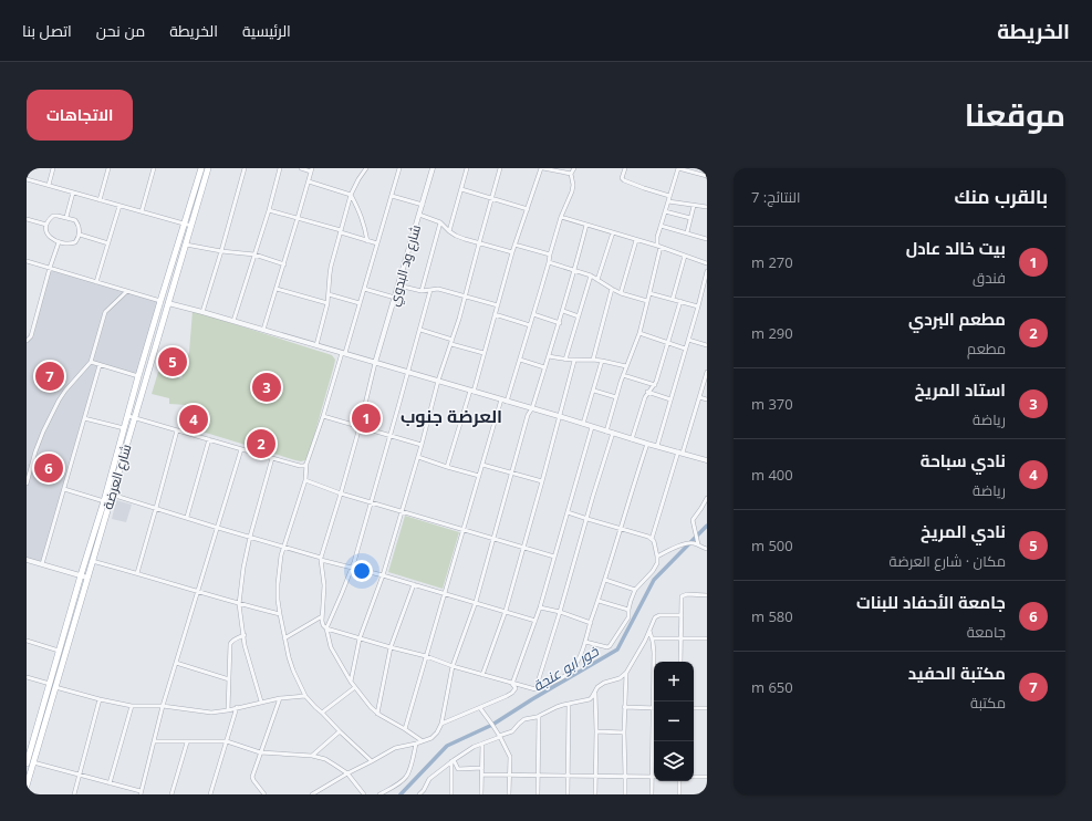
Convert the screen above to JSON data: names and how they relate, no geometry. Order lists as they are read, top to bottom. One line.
{"streets":{"main road":["شارع العرضة"],"street":["شارع ود البدوي"]},"districts":["العرضة جنوب"],"water":["خور ابو عنجة"],"page":{"header":"الخريطة","nav":["الرئيسية","الخريطة","من نحن","اتصل بنا"],"title":"موقعنا","buttons":"الاتجاهات","heading":["بالقرب منك","النتائج: 7"],"list":[{"mark":"1","name":"بيت خالد عادل","note":"فندق","value":"270 m"},{"mark":"2","name":"مطعم البردي","note":"مطعم","value":"290 m"},{"mark":"3","name":"استاد المريخ","note":"رياضة","value":"370 m"},{"mark":"4","name":"نادي سباحة","note":"رياضة","value":"400 m"},{"mark":"5","name":"نادي المريخ","note":"مكان · شارع العرضة","value":"500 m"},{"mark":"6","name":"جامعة الأحفاد للبنات","note":"جامعة","value":"580 m"},{"mark":"7","name":"مكتبة الحفيد","note":"مكتبة","value":"650 m"}],"pins":["5","7","3","1","4","2","6"],"map_buttons":["+","−"]}}
